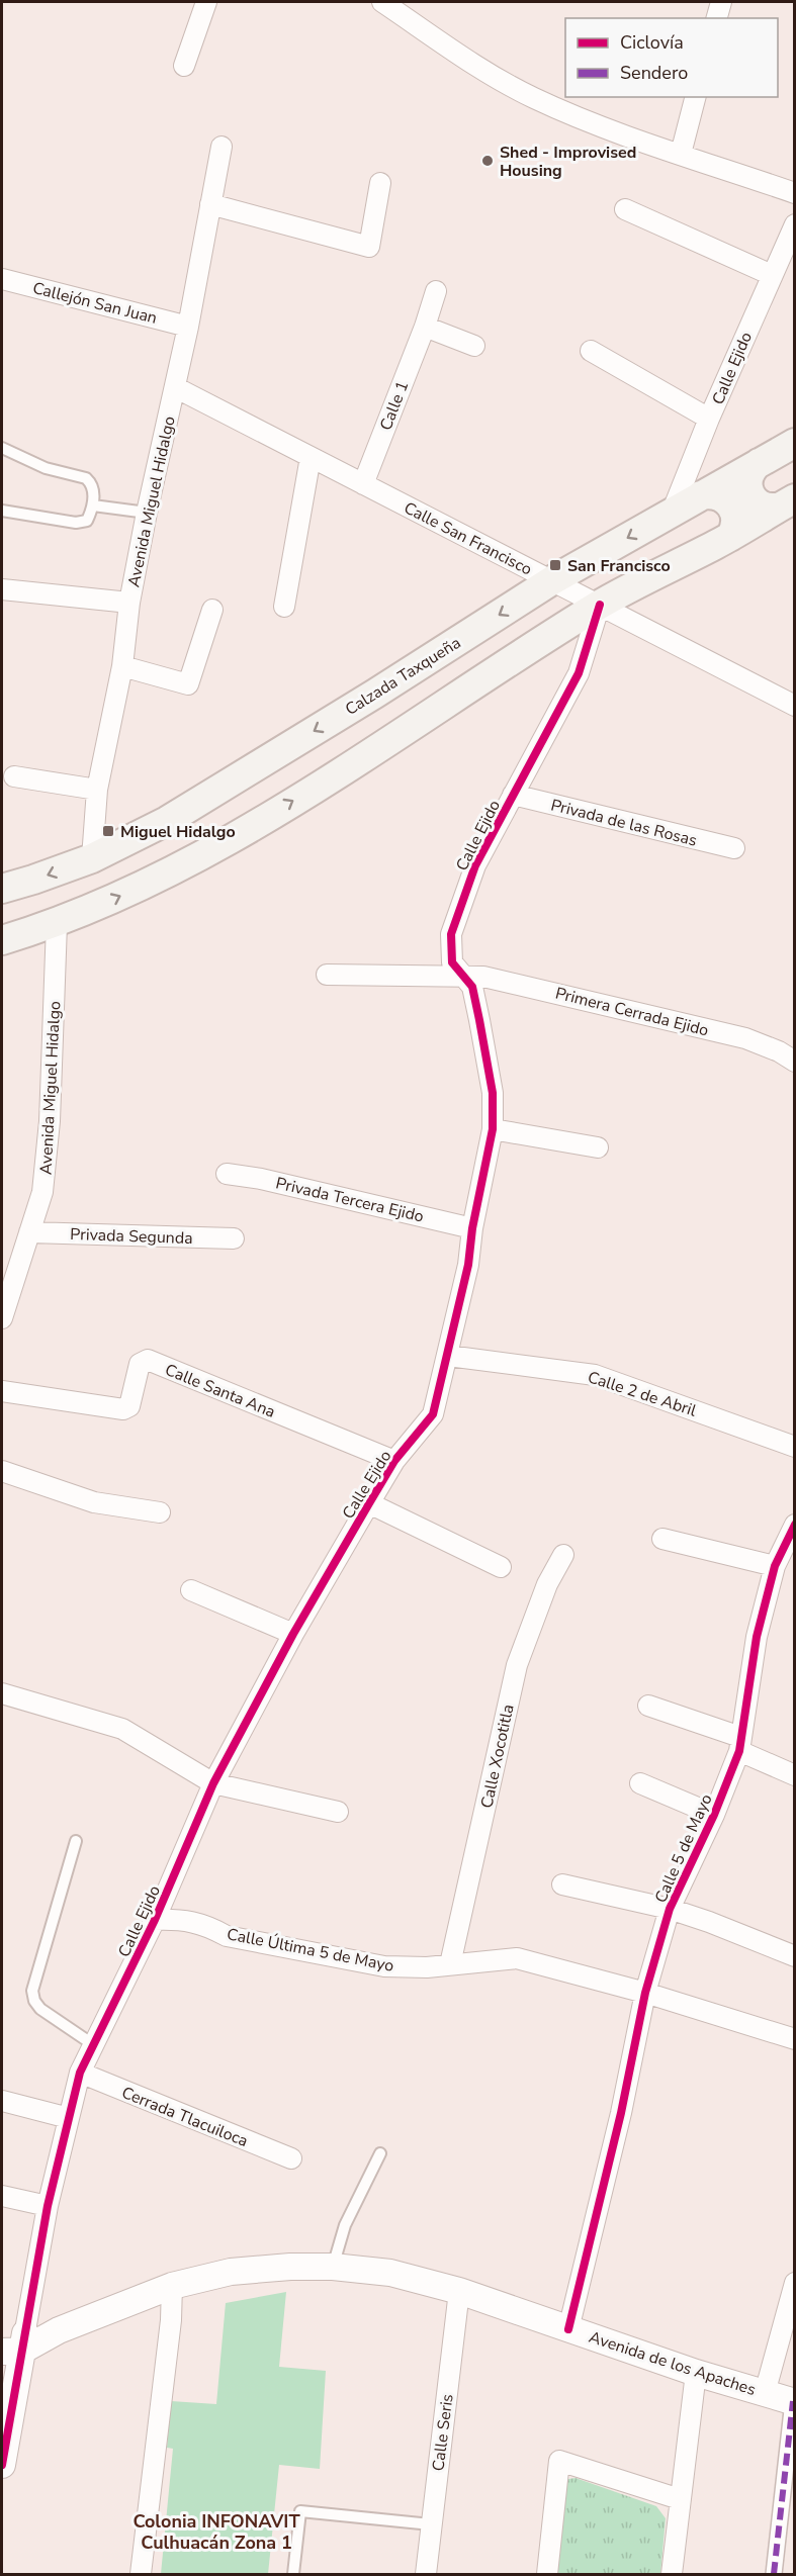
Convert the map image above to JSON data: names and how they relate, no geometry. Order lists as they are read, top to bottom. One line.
{"streets":{"main road":["Calzada Taxqueña"],"street":["Callejón San Juan","Calle Ejido","Calle 1","Avenida Miguel Hidalgo","Calle San Francisco","Privada de las Rosas","Primera Cerrada Ejido","Privada Tercera Ejido","Privada Segunda","Calle Santa Ana","Calle 2 de Abril","Calle Xocotitla","Calle 5 de Mayo","Calle Última 5 de Mayo","Cerrada Tlacuiloca","Avenida de los Apaches","Calle Seris"]},"crossings":[["Callejón San Juan","Avenida Miguel Hidalgo"],["Calle Ejido","Calle San Francisco"],["Calle Ejido","Calzada Taxqueña"],["Calle Ejido","Privada de las Rosas"],["Calle Ejido","Primera Cerrada Ejido"],["Calle Ejido","Privada Tercera Ejido"],["Calle Ejido","Calle Santa Ana"],["Calle Ejido","Calle 2 de Abril"],["Calle Ejido","Calle Última 5 de Mayo"],["Calle Ejido","Cerrada Tlacuiloca"],["Calle Ejido","Avenida de los Apaches"],["Calle 1","Calle San Francisco"],["Avenida Miguel Hidalgo","Calle San Francisco"],["Avenida Miguel Hidalgo","Calzada Taxqueña"],["Avenida Miguel Hidalgo","Privada Segunda"],["Calle San Francisco","Calzada Taxqueña"],["Calle Xocotitla","Calle Última 5 de Mayo"],["Calle 5 de Mayo","Calle Última 5 de Mayo"],["Calle 5 de Mayo","Avenida de los Apaches"],["Avenida de los Apaches","Calle Seris"]],"districts":["Colonia INFONAVIT Culhuacán Zona 1"],"places":{"other":["Shed - Improvised Housing"],"transit":["San Francisco","Miguel Hidalgo"]},"legend":["Ciclovía","Sendero"]}
